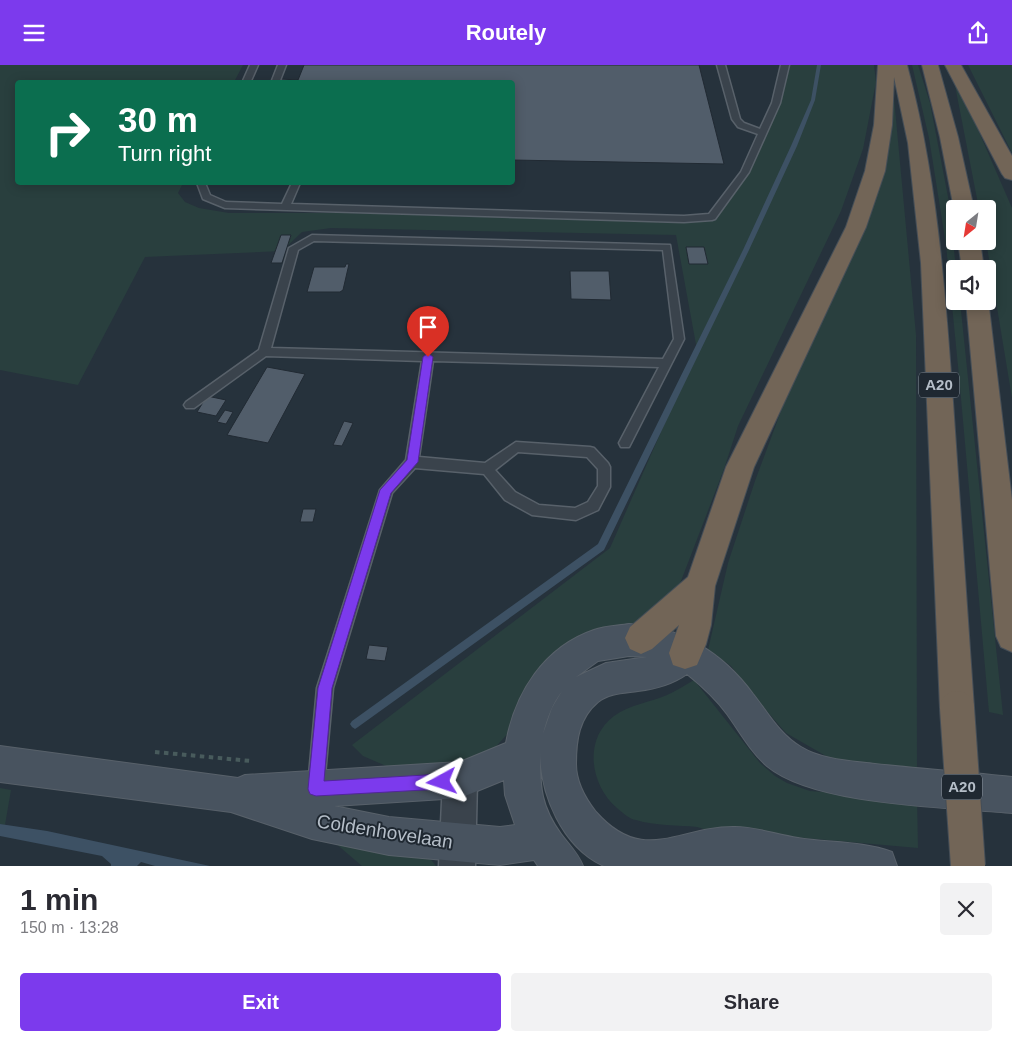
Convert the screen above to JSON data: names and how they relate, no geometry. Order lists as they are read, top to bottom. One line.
{"streets":{"highway":["A20"],"main road":["Coldenhovelaan"]},"north":"bottom left","page":{"header":"Routely","turn":["30 m","Turn right"],"heading":["1 min","150 m · 13:28"],"buttons":["Exit","Share"]}}
